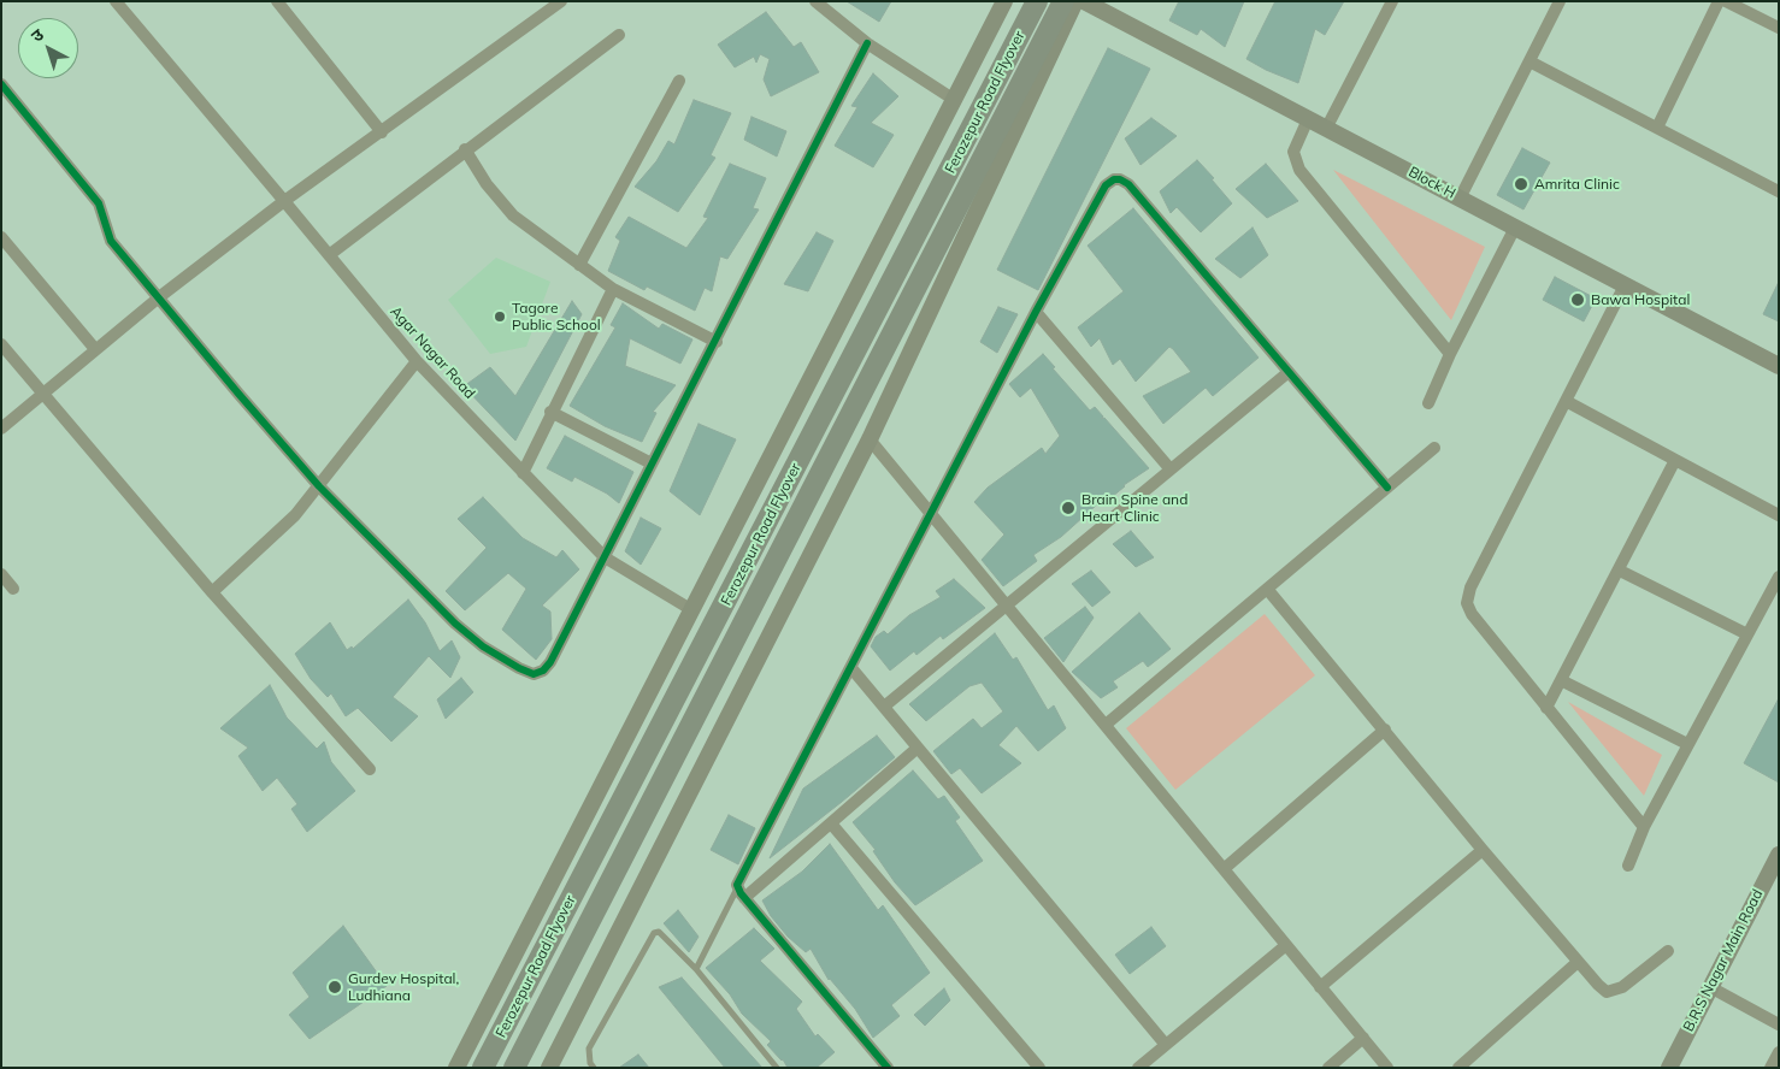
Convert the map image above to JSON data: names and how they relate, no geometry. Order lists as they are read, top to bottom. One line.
{"streets":{"highway":["Ferozepur Road Flyover"],"main road":["Block H","B.R.S Nagar Main Road"],"street":["Agar Nagar Road"]},"places":["Amrita Clinic","Bawa Hospital","Tagore Public School","Brain Spine and Heart Clinic","Gurdev Hospital, Ludhiana"],"north":"top left"}
